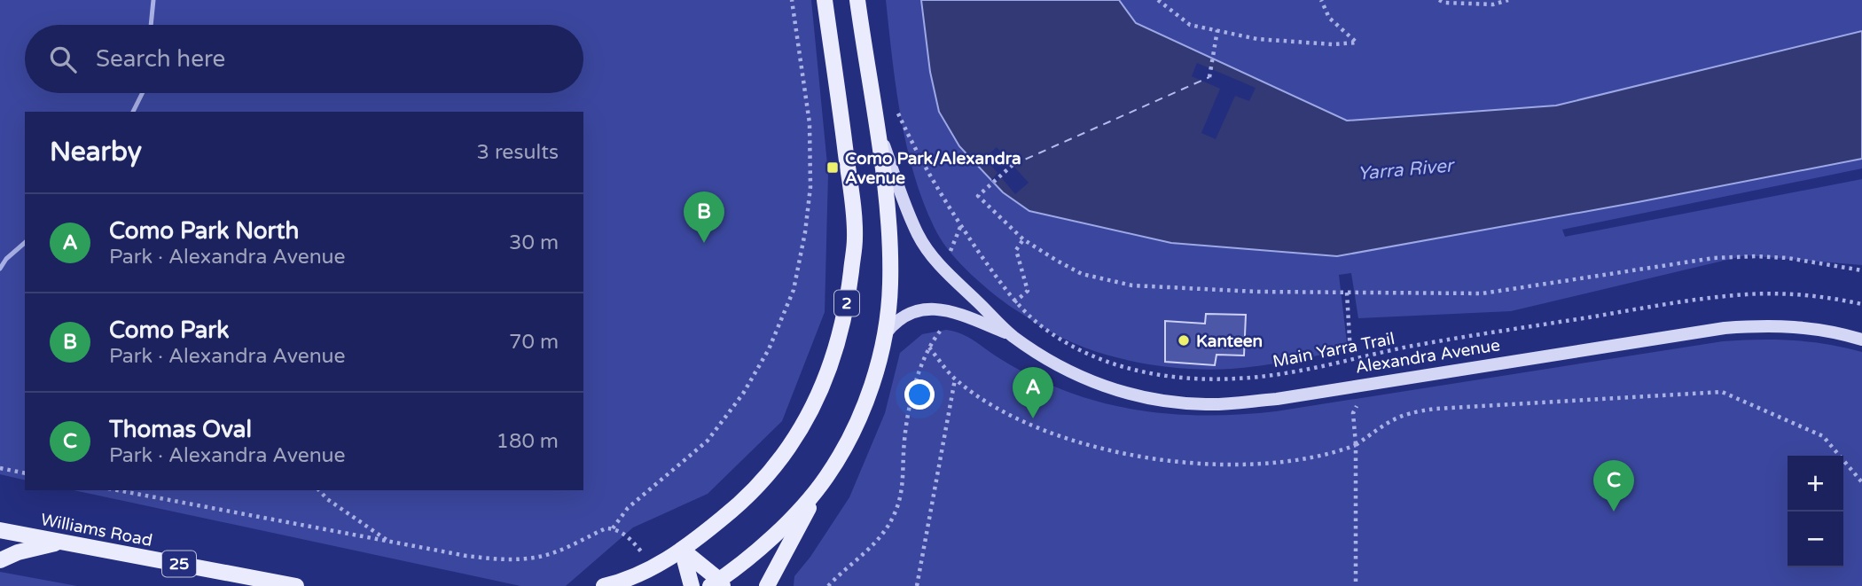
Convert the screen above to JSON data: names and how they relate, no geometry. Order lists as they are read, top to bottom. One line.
{"streets":{"main road":["2","Alexandra Avenue","Williams Road","25"],"path":["Main Yarra Trail"]},"water":["Yarra River"],"places":{"transit":["Como Park/Alexandra Avenue"],"other":["Kanteen"]},"page":{"search":"Search here","heading":["Nearby","3 results"],"pins":["B","A","C"],"list":[{"mark":"A","name":"Como Park North","note":"Park · Alexandra Avenue","value":"30 m"},{"mark":"B","name":"Como Park","note":"Park · Alexandra Avenue","value":"70 m"},{"mark":"C","name":"Thomas Oval","note":"Park · Alexandra Avenue","value":"180 m"}],"map_buttons":["+","−"]}}
